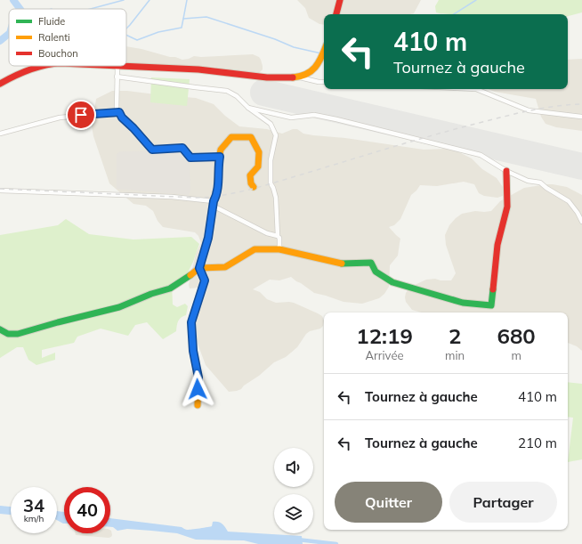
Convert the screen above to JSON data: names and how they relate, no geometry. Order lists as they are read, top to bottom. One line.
{"legend":["Fluide","Ralenti","Bouchon"],"page":{"turn":["410 m","Tournez à gauche"],"eta":["12:19","Arrivée","2","min","680","m"],"list":[{"name":"Tournez à gauche","value":"410 m"},{"name":"Tournez à gauche","value":"210 m"}],"buttons":["Quitter","Partager"],"speed":"34 km/h","limit":"40"}}
